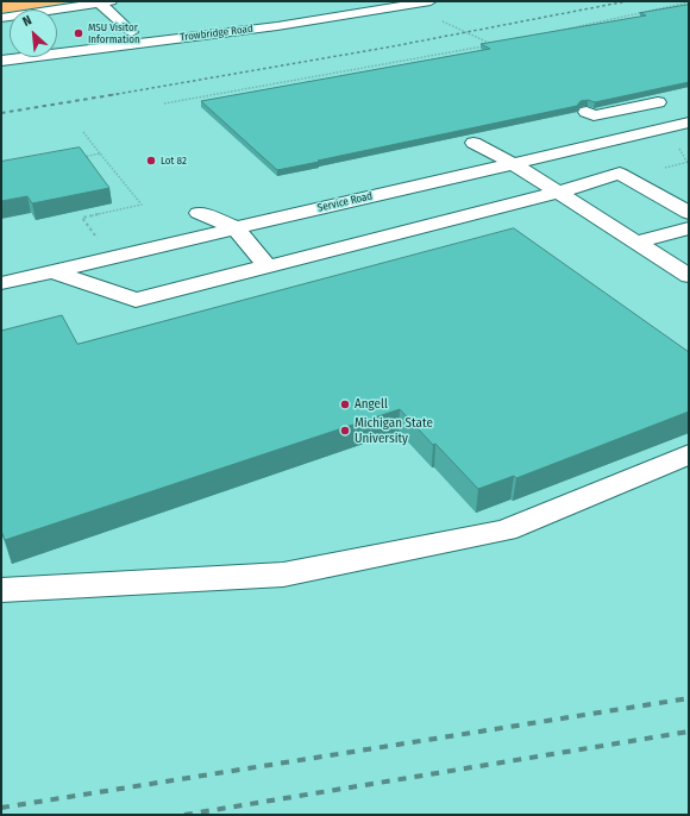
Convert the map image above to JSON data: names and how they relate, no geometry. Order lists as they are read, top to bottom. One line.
{"streets":{"street":["Trowbridge Road","Service Road"]},"places":["MSU Visitor Information","Lot 82","Angell","Michigan State University"],"north":"top left"}
